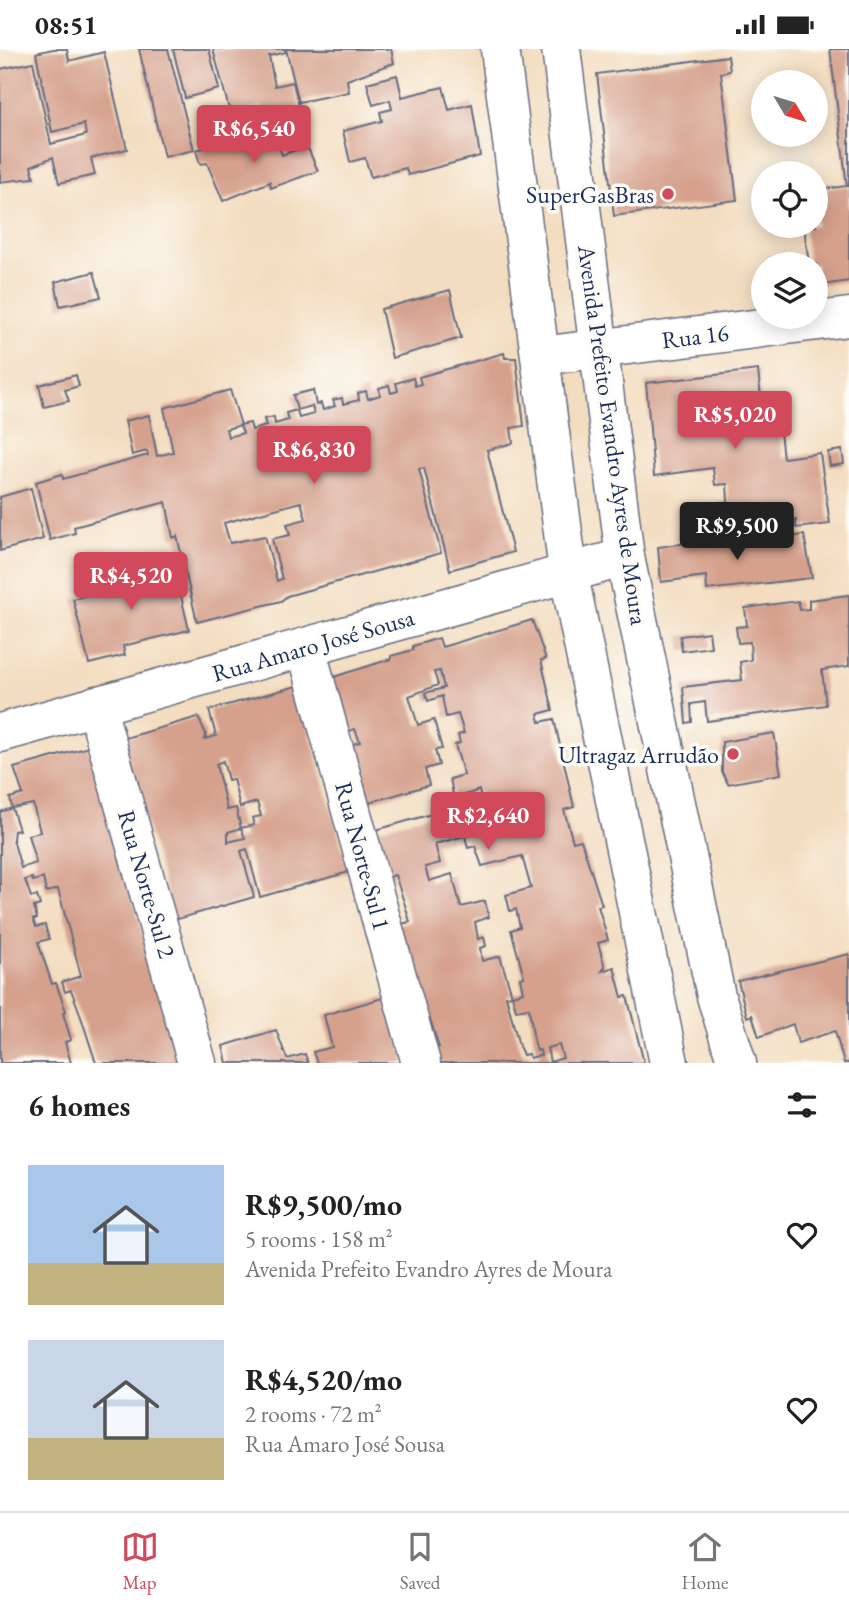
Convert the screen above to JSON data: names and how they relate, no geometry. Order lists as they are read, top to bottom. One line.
{"streets":{"street":["Rua 16","Avenida Prefeito Evandro Ayres de Moura","Rua Amaro José Sousa","Rua Norte-Sul 1","Rua Norte-Sul 2"]},"crossings":[["Rua 16","Avenida Prefeito Evandro Ayres de Moura"],["Avenida Prefeito Evandro Ayres de Moura","Rua Amaro José Sousa"],["Rua Amaro José Sousa","Rua Norte-Sul 1"],["Rua Amaro José Sousa","Rua Norte-Sul 2"]],"places":["SuperGasBras","Ultragaz Arrudão"],"north":"bottom right","page":{"status":"08:51","price":["R$6,540","R$5,020","R$6,830","R$9,500","R$4,520","R$2,640"],"heading":"6 homes","list":[{"name":"R$9,500/mo","note":"5 rooms · 158 m² · Avenida Prefeito Evandro Ayres de Moura"},{"name":"R$4,520/mo","note":"2 rooms · 72 m² · Rua Amaro José Sousa"}],"tabs":["Map","Saved","Home"]}}
